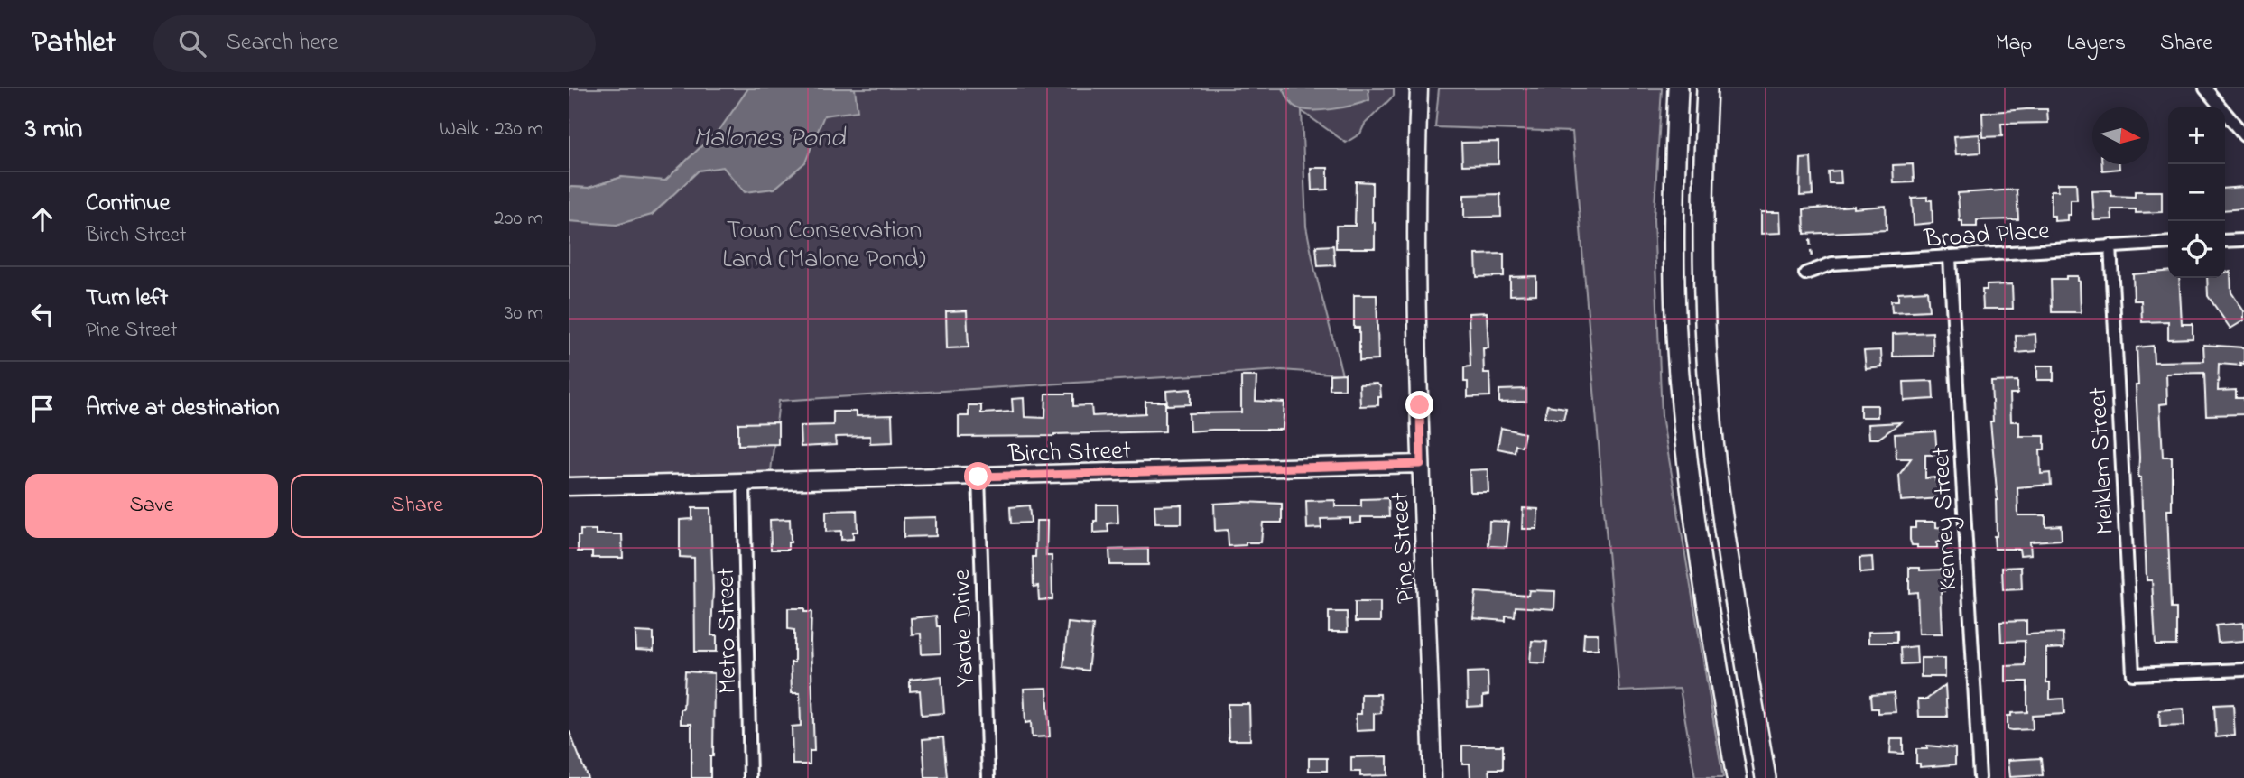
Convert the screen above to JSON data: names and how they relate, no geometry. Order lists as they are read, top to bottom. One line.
{"streets":{"main road":["Birch Street","Pine Street"],"street":["Broad Place","Meiklem Street","Kenney Street","Yarde Drive","Metro Street"]},"crossings":[["Broad Place","Meiklem Street"],["Broad Place","Kenney Street"],["Birch Street","Pine Street"],["Birch Street","Yarde Drive"],["Birch Street","Metro Street"]],"water":["Malones Pond"],"parks":["Town Conservation Land (Malone Pond)"],"north":"right","page":{"header":"Pathlet","search":"Search here","nav":["Map","Layers","Share"],"heading":["3 min","Walk · 230 m"],"map_buttons":["+","−"],"list":[["Continue","Birch Street","200 m"],["Turn left","Pine Street","30 m"],"Arrive at destination"],"buttons":["Save","Share"]}}
